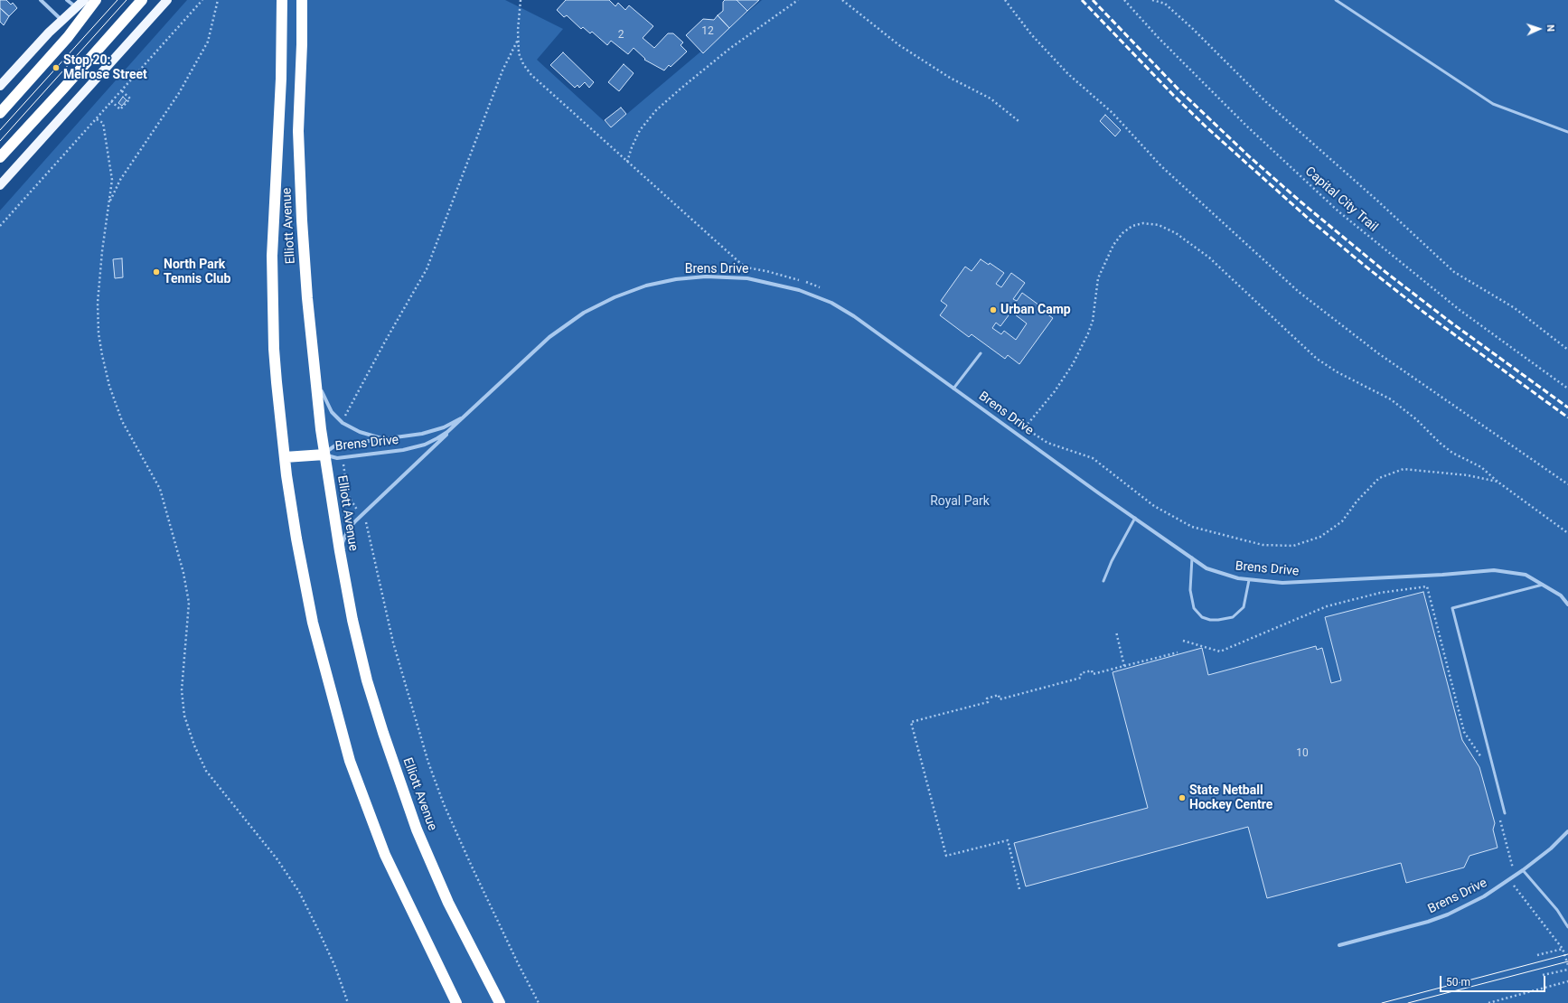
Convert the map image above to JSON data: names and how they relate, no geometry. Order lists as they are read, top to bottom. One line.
{"streets":{"highway":["Elliott Avenue"],"street":["Brens Drive"],"path":["Capital City Trail"]},"crossings":[["Elliott Avenue","Brens Drive"]],"parks":["Royal Park"],"places":["Stop 20: Melrose Street","North Park Tennis Club","Urban Camp","State Netball Hockey Centre"],"house_numbers":["12","2","10"],"scale_bar":"50 m","north":"right"}
